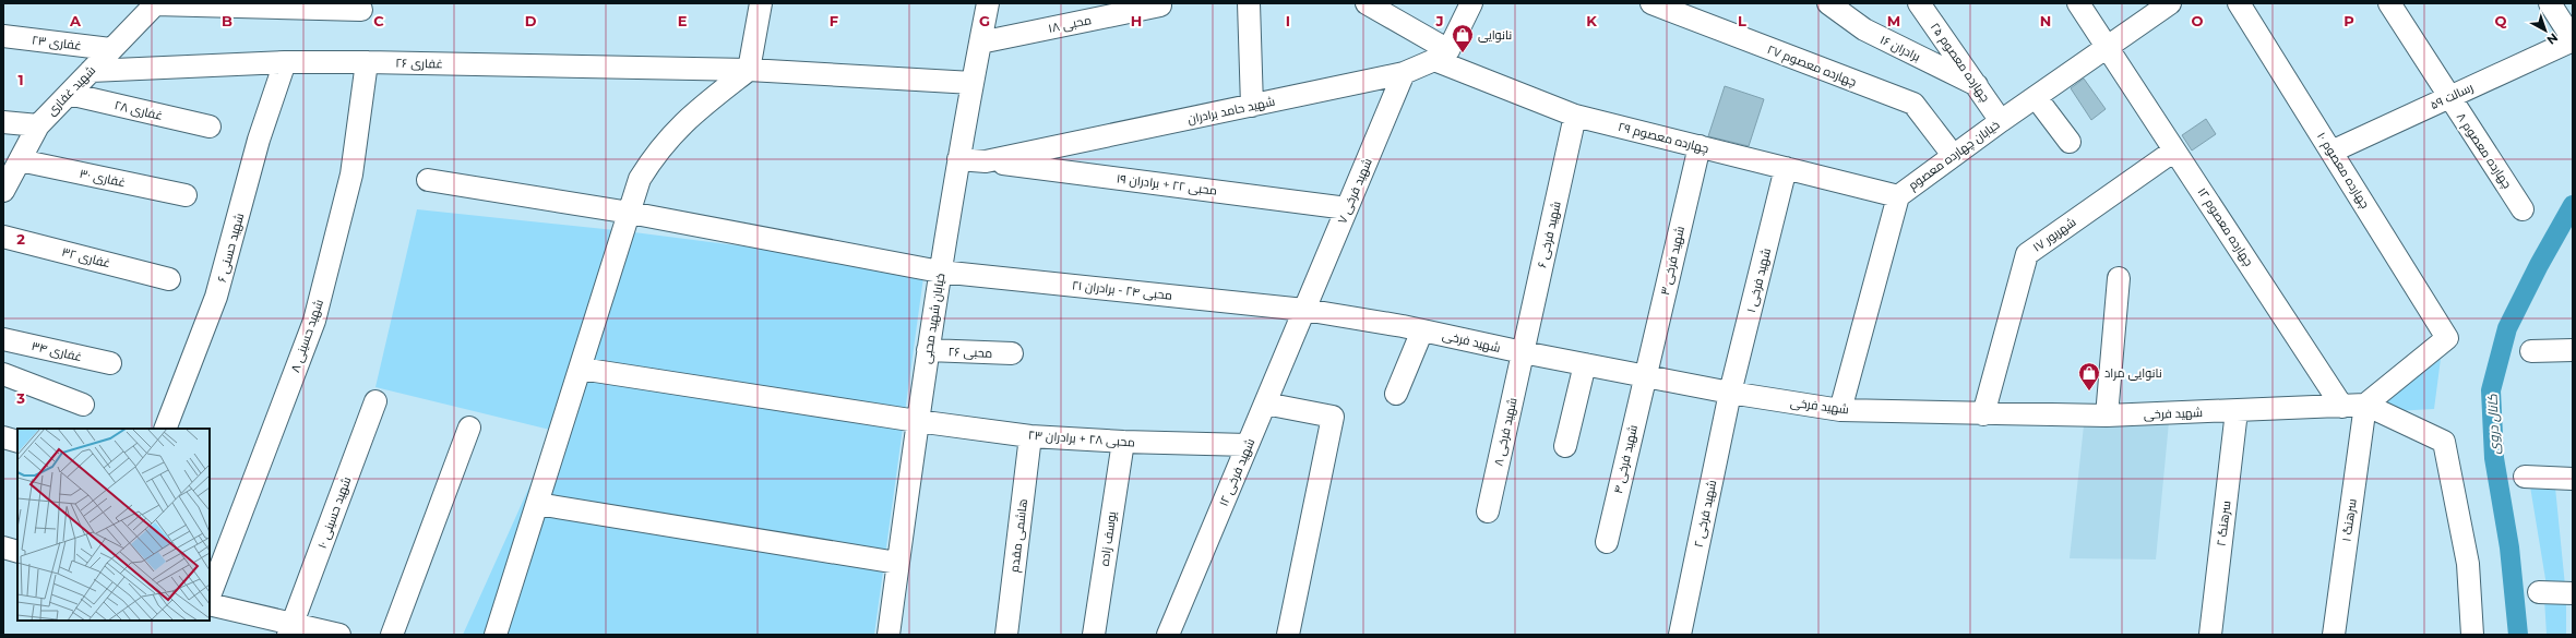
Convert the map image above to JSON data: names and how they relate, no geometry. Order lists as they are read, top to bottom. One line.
{"streets":{"street":["محبی ۱۸","غفاری ۲۳","برادران ۱۶","چهارده معصوم ۲۵","غفاری ۲۶","چهارده معصوم ۲۷","شهید غفاری","رسالت ۵۹","غفاری ۲۸","شهید حامد برادران","چهارده معصوم ۲۹","چهارده معصوم ۸","خیابان چهارده معصوم","چهارده معصوم ۱۰","غفاری ۳۰","محبی ۲۲ + برادران ۱۹","شهید فرخی ۷","چهارده معصوم ۱۲","شهید فرخی ۶","۱۷ شهریور","شهید حسنی ۶","غفاری ۳۲","شهید فرخی ۳","شهید فرخی ۱","محبی ۲۴ - برادران ۲۱","خیابان شهید محبی","شهید حسینی ۸","شهید فرخی","غفاری ۳۴","محبی ۲۶","شهید فرخی ۸","محبی ۲۸ + برادران ۲۳","شهید فرخی ۴","شهید فرخی ۱۲","شهید حسینی ۱۰","شهید فرخی ۲","سرهنگ ۱","سرهنگ ۲","هاشمی مقدم","یوسف زاده"]},"crossings":[["محبی ۱۸","خیابان شهید محبی"],["غفاری ۲۳","شهید غفاری"],["برادران ۱۶","چهارده معصوم ۲۵"],["چهارده معصوم ۲۵","خیابان چهارده معصوم"],["غفاری ۲۶","شهید غفاری"],["غفاری ۲۶","شهید حسنی ۶"],["غفاری ۲۶","خیابان شهید محبی"],["غفاری ۲۶","شهید حسینی ۸"],["چهارده معصوم ۲۷","خیابان چهارده معصوم"],["شهید غفاری","غفاری ۲۸"],["شهید غفاری","غفاری ۳۰"],["رسالت ۵۹","چهارده معصوم ۸"],["رسالت ۵۹","چهارده معصوم ۱۰"],["شهید حامد برادران","چهارده معصوم ۲۹"],["شهید حامد برادران","محبی ۲۲ + برادران ۱۹"],["شهید حامد برادران","شهید فرخی ۷"],["شهید حامد برادران","خیابان شهید محبی"],["چهارده معصوم ۲۹","خیابان چهارده معصوم"],["چهارده معصوم ۲۹","شهید فرخی ۶"],["چهارده معصوم ۲۹","شهید فرخی ۳"],["چهارده معصوم ۲۹","شهید فرخی ۱"],["خیابان چهارده معصوم","چهارده معصوم ۱۲"],["خیابان چهارده معصوم","شهید فرخی"],["چهارده معصوم ۱۰","شهید فرخی"],["چهارده معصوم ۱۰","سرهنگ ۱"],["محبی ۲۲ + برادران ۱۹","شهید فرخی ۷"],["شهید فرخی ۷","محبی ۲۴ - برادران ۲۱"],["شهید فرخی ۷","شهید فرخی"],["شهید فرخی ۷","شهید فرخی ۱۲"],["چهارده معصوم ۱۲","۱۷ شهریور"],["چهارده معصوم ۱۲","شهید فرخی"],["شهید فرخی ۶","شهید فرخی"],["شهید فرخی ۶","شهید فرخی ۸"],["۱۷ شهریور","شهید فرخی"],["شهید فرخی ۳","شهید فرخی"],["شهید فرخی ۳","شهید فرخی ۴"],["شهید فرخی ۱","شهید فرخی"],["شهید فرخی ۱","شهید فرخی ۲"],["محبی ۲۴ - برادران ۲۱","خیابان شهید محبی"],["محبی ۲۴ - برادران ۲۱","شهید فرخی"],["محبی ۲۴ - برادران ۲۱","شهید فرخی ۱۲"],["خیابان شهید محبی","محبی ۲۶"],["خیابان شهید محبی","محبی ۲۸ + برادران ۲۳"],["شهید فرخی","شهید فرخی ۸"],["شهید فرخی","شهید فرخی ۴"],["شهید فرخی","شهید فرخی ۱۲"],["شهید فرخی","شهید فرخی ۲"],["شهید فرخی","سرهنگ ۱"],["شهید فرخی","سرهنگ ۲"],["محبی ۲۸ + برادران ۲۳","شهید فرخی ۱۲"],["محبی ۲۸ + برادران ۲۳","هاشمی مقدم"],["محبی ۲۸ + برادران ۲۳","یوسف زاده"]],"water":["کانال دروی"],"places":{"shop":["نانوایی","نانوایی مراد"]},"north":"bottom right","grid":{"columns":["A","B","C","D","E","F","G","H","I","J","K","L","M","N","O","P","Q"],"rows":["1","2","3"]}}
